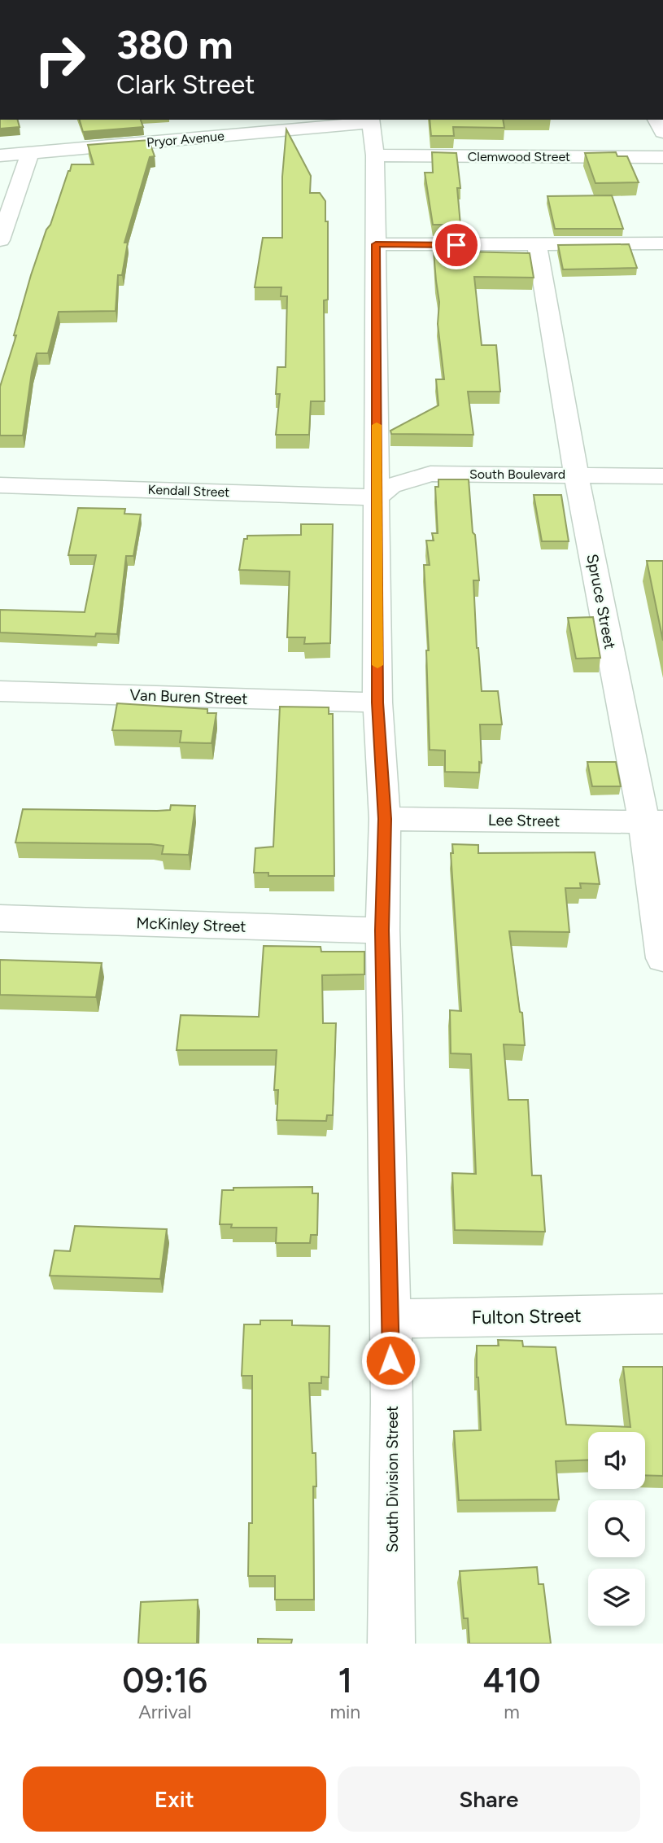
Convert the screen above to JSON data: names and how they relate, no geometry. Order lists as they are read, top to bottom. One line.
{"streets":{"street":["Pryor Avenue","Clemwood Street","South Boulevard","Kendall Street","Spruce Street","Van Buren Street","Lee Street","McKinley Street","Fulton Street","South Division Street"]},"crossings":[["Pryor Avenue","South Division Street"],["Clemwood Street","South Division Street"],["South Boulevard","Kendall Street"],["South Boulevard","Spruce Street"],["South Boulevard","South Division Street"],["Kendall Street","South Division Street"],["Spruce Street","Lee Street"],["Van Buren Street","South Division Street"],["Lee Street","South Division Street"],["McKinley Street","South Division Street"],["Fulton Street","South Division Street"]],"page":{"turn":["380 m","Clark Street"],"eta":["09:16","Arrival","1","min","410","m"],"buttons":["Exit","Share"]}}
